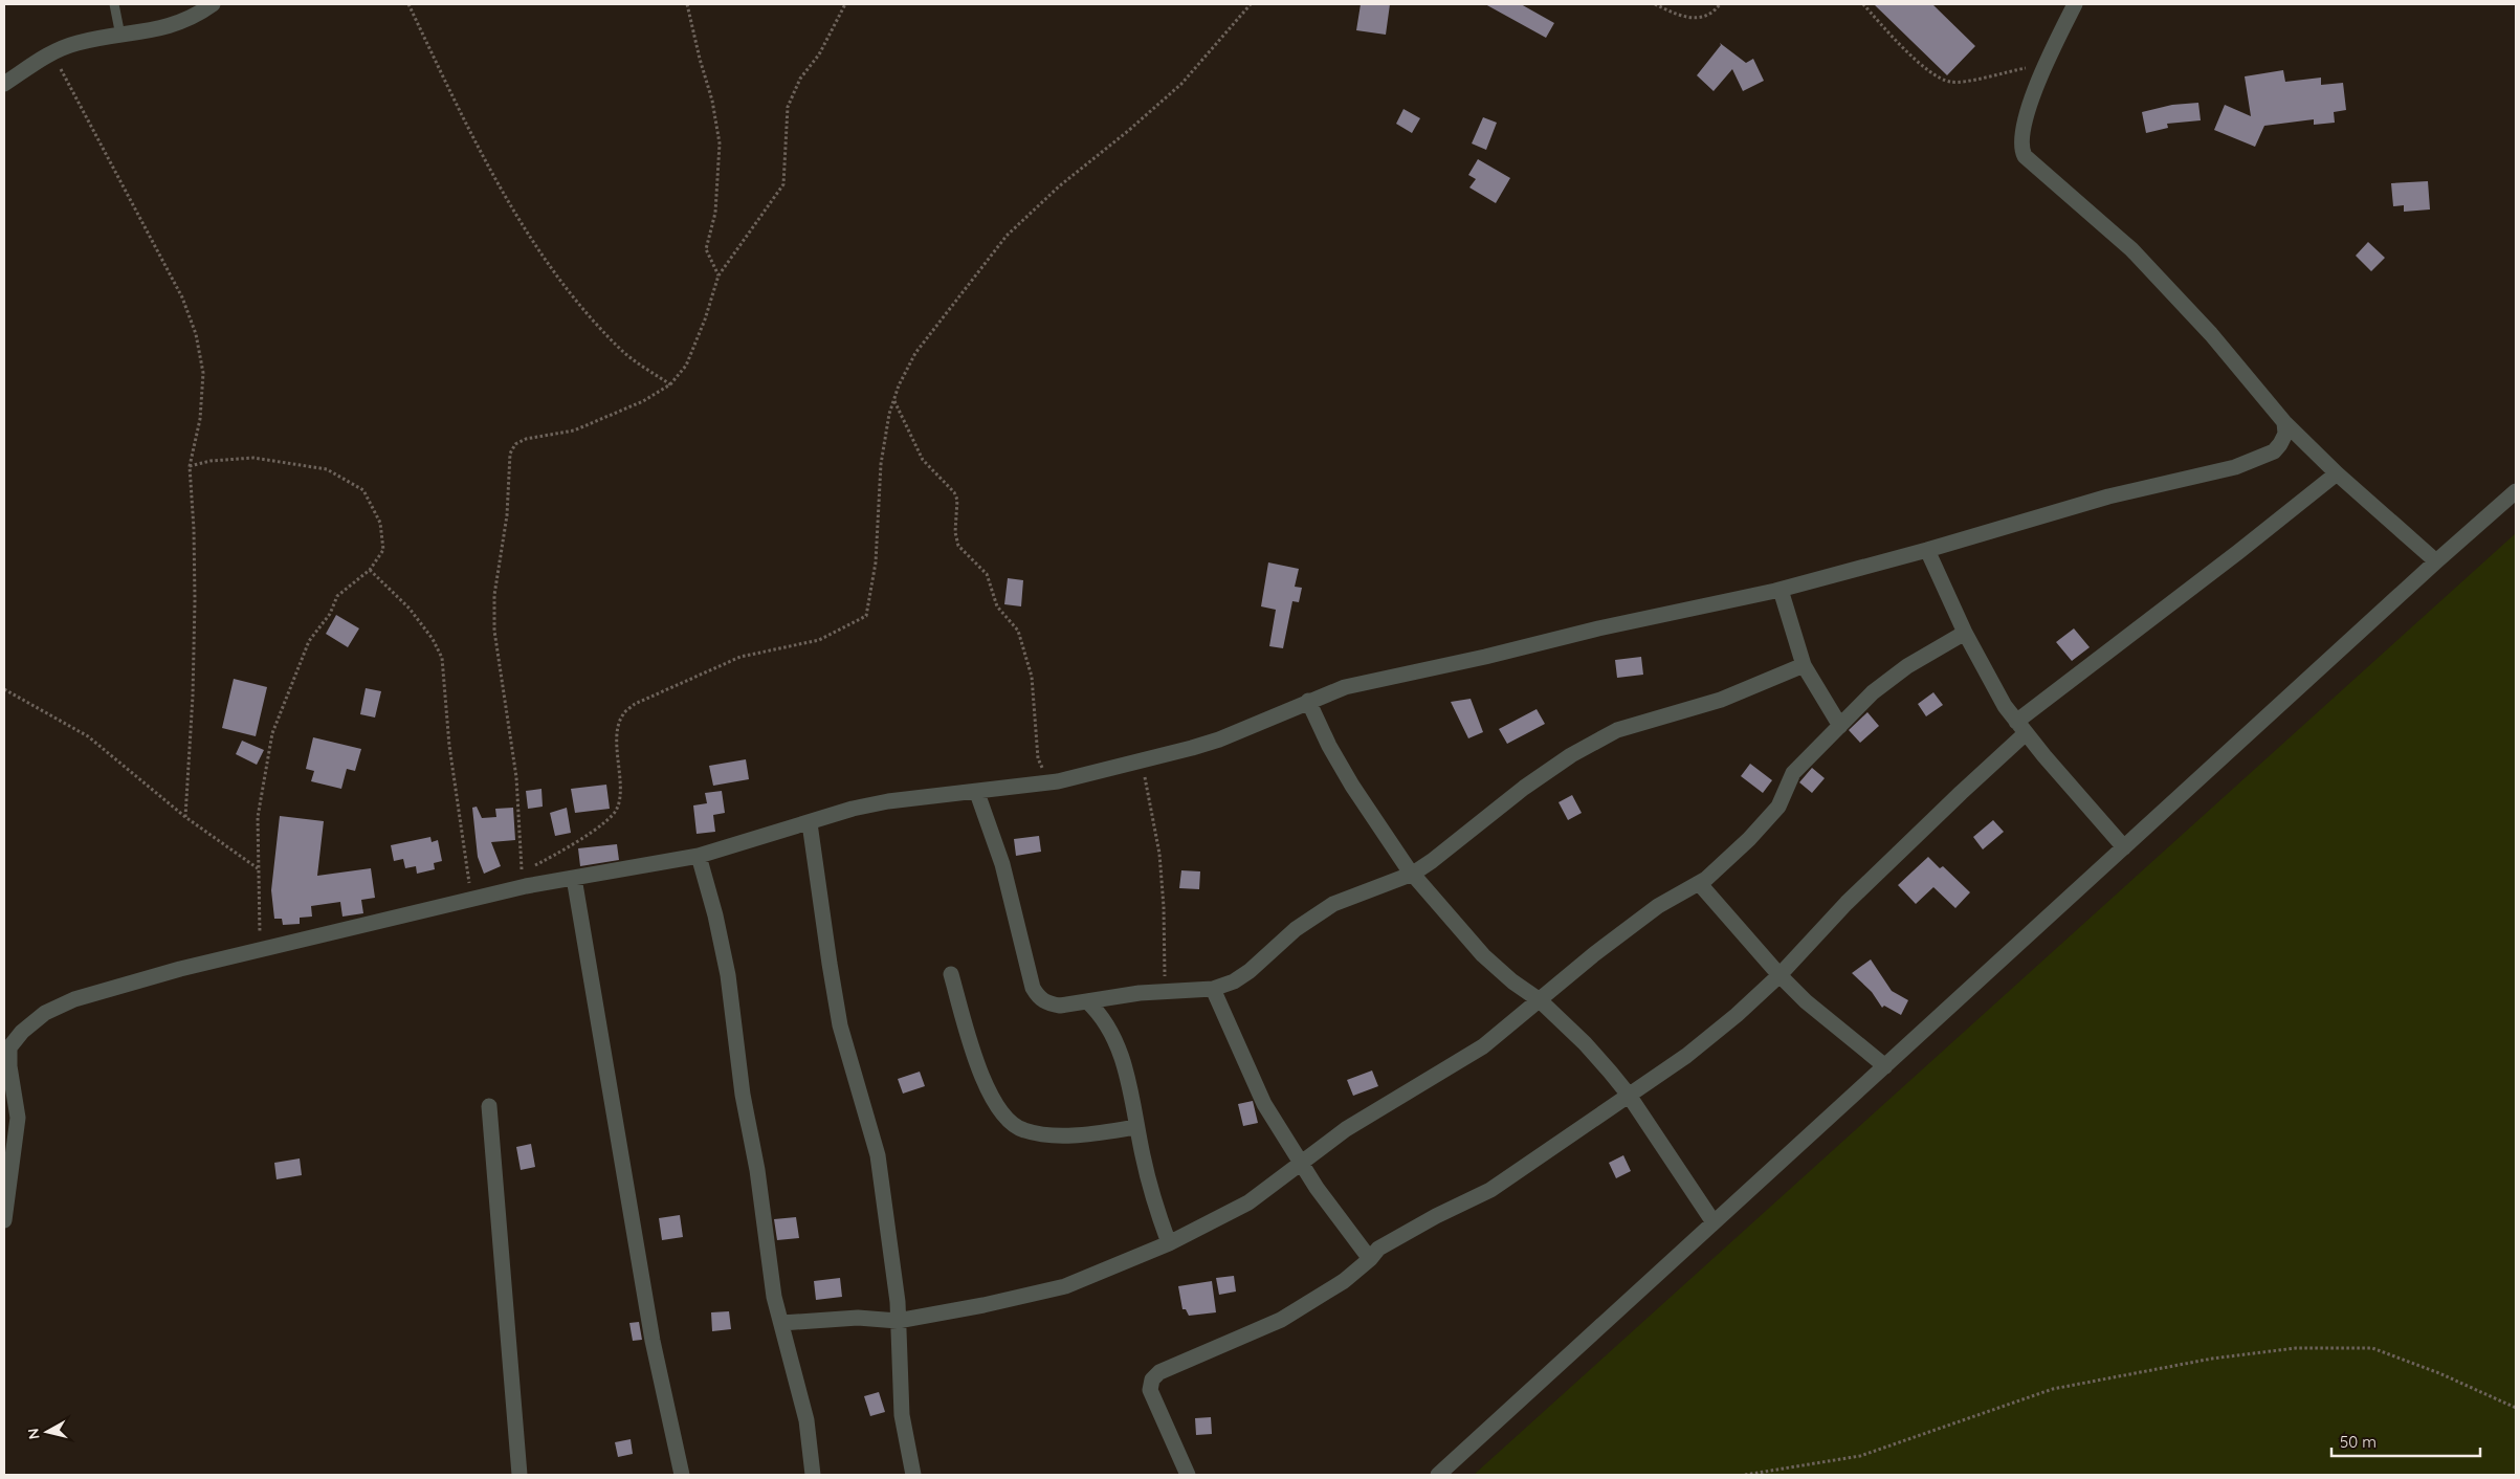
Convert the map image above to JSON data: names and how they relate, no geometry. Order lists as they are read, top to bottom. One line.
{"scale_bar":"50 m","north":"left"}
